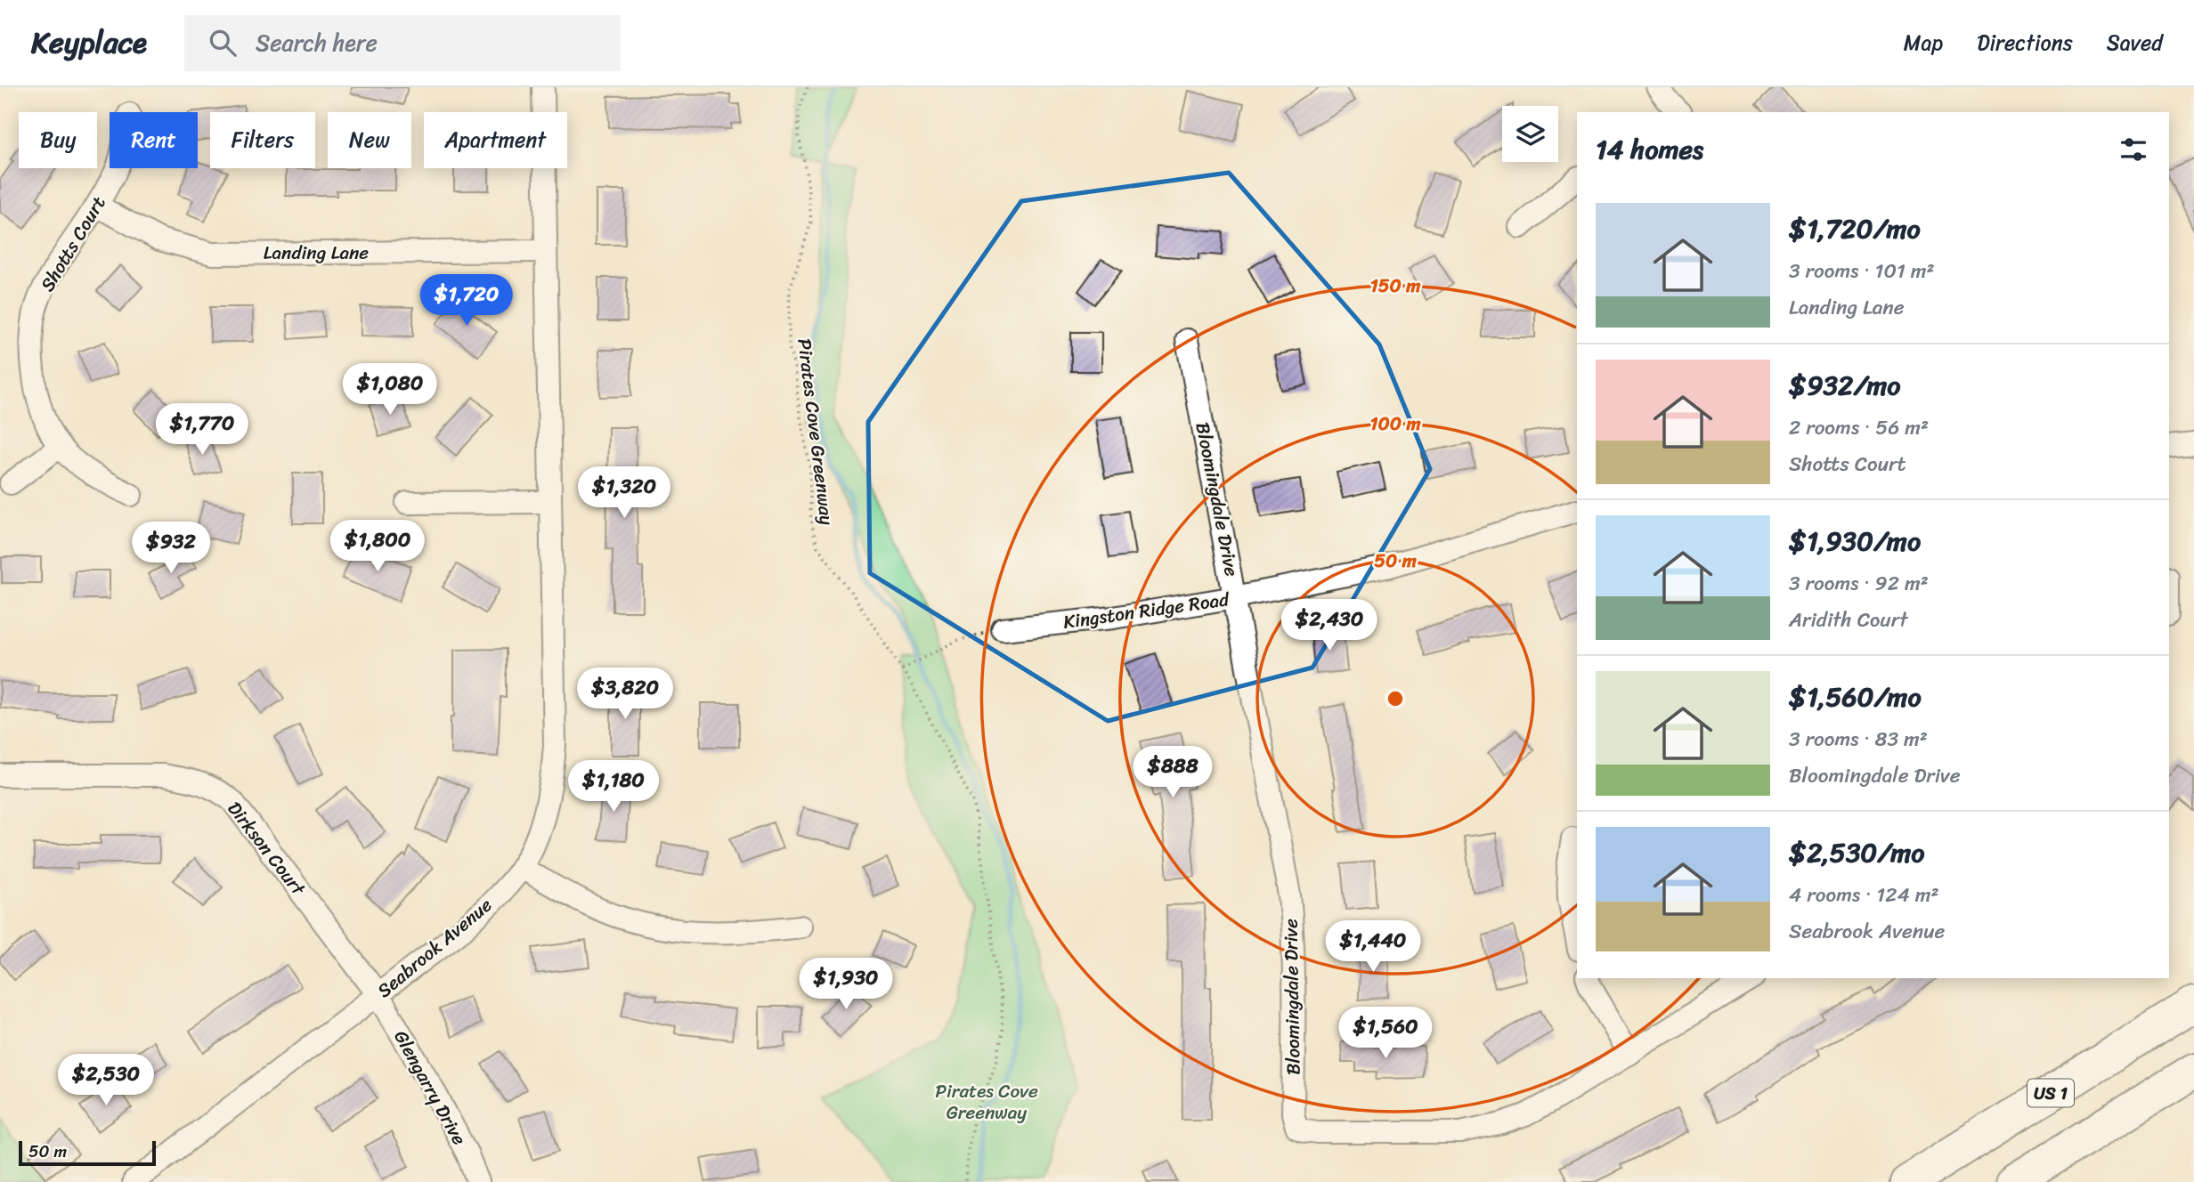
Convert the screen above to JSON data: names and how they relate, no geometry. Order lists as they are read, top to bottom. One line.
{"streets":{"highway":["US 1"],"street":["Shotts Court","Landing Lane","Bloomingdale Drive","Kingston Ridge Road","Dirkson Court","Seabrook Avenue","Glengarry Drive"],"path":["Pirates Cove Greenway"]},"crossings":[["Shotts Court","Landing Lane"],["Landing Lane","Seabrook Avenue"],["Bloomingdale Drive","Kingston Ridge Road"],["Dirkson Court","Seabrook Avenue"],["Dirkson Court","Glengarry Drive"],["Seabrook Avenue","Glengarry Drive"]],"parks":["Pirates Cove Greenway"],"scale_bar":"50 m","page":{"header":"Keyplace","search":"Search here","nav":["Map","Directions","Saved"],"chip":["Buy","Rent","Filters","New","Apartment"],"heading":"14 homes","list":[{"name":"$1,720/mo","note":"3 rooms · 101 m² · Landing Lane"},{"name":"$932/mo","note":"2 rooms · 56 m² · Shotts Court"},{"name":"$1,930/mo","note":"3 rooms · 92 m² · Aridith Court"},{"name":"$1,560/mo","note":"3 rooms · 83 m² · Bloomingdale Drive"},{"name":"$2,530/mo","note":"4 rooms · 124 m² · Seabrook Avenue"}],"price":["$1,720","$1,080","$1,770","$1,320","$1,800","$932","$2,430","$3,820","$888","$1,180","$1,440","$1,930","$1,560","$2,530"],"scale":"50 m"},"rings":["150 m","100 m","50 m"]}
